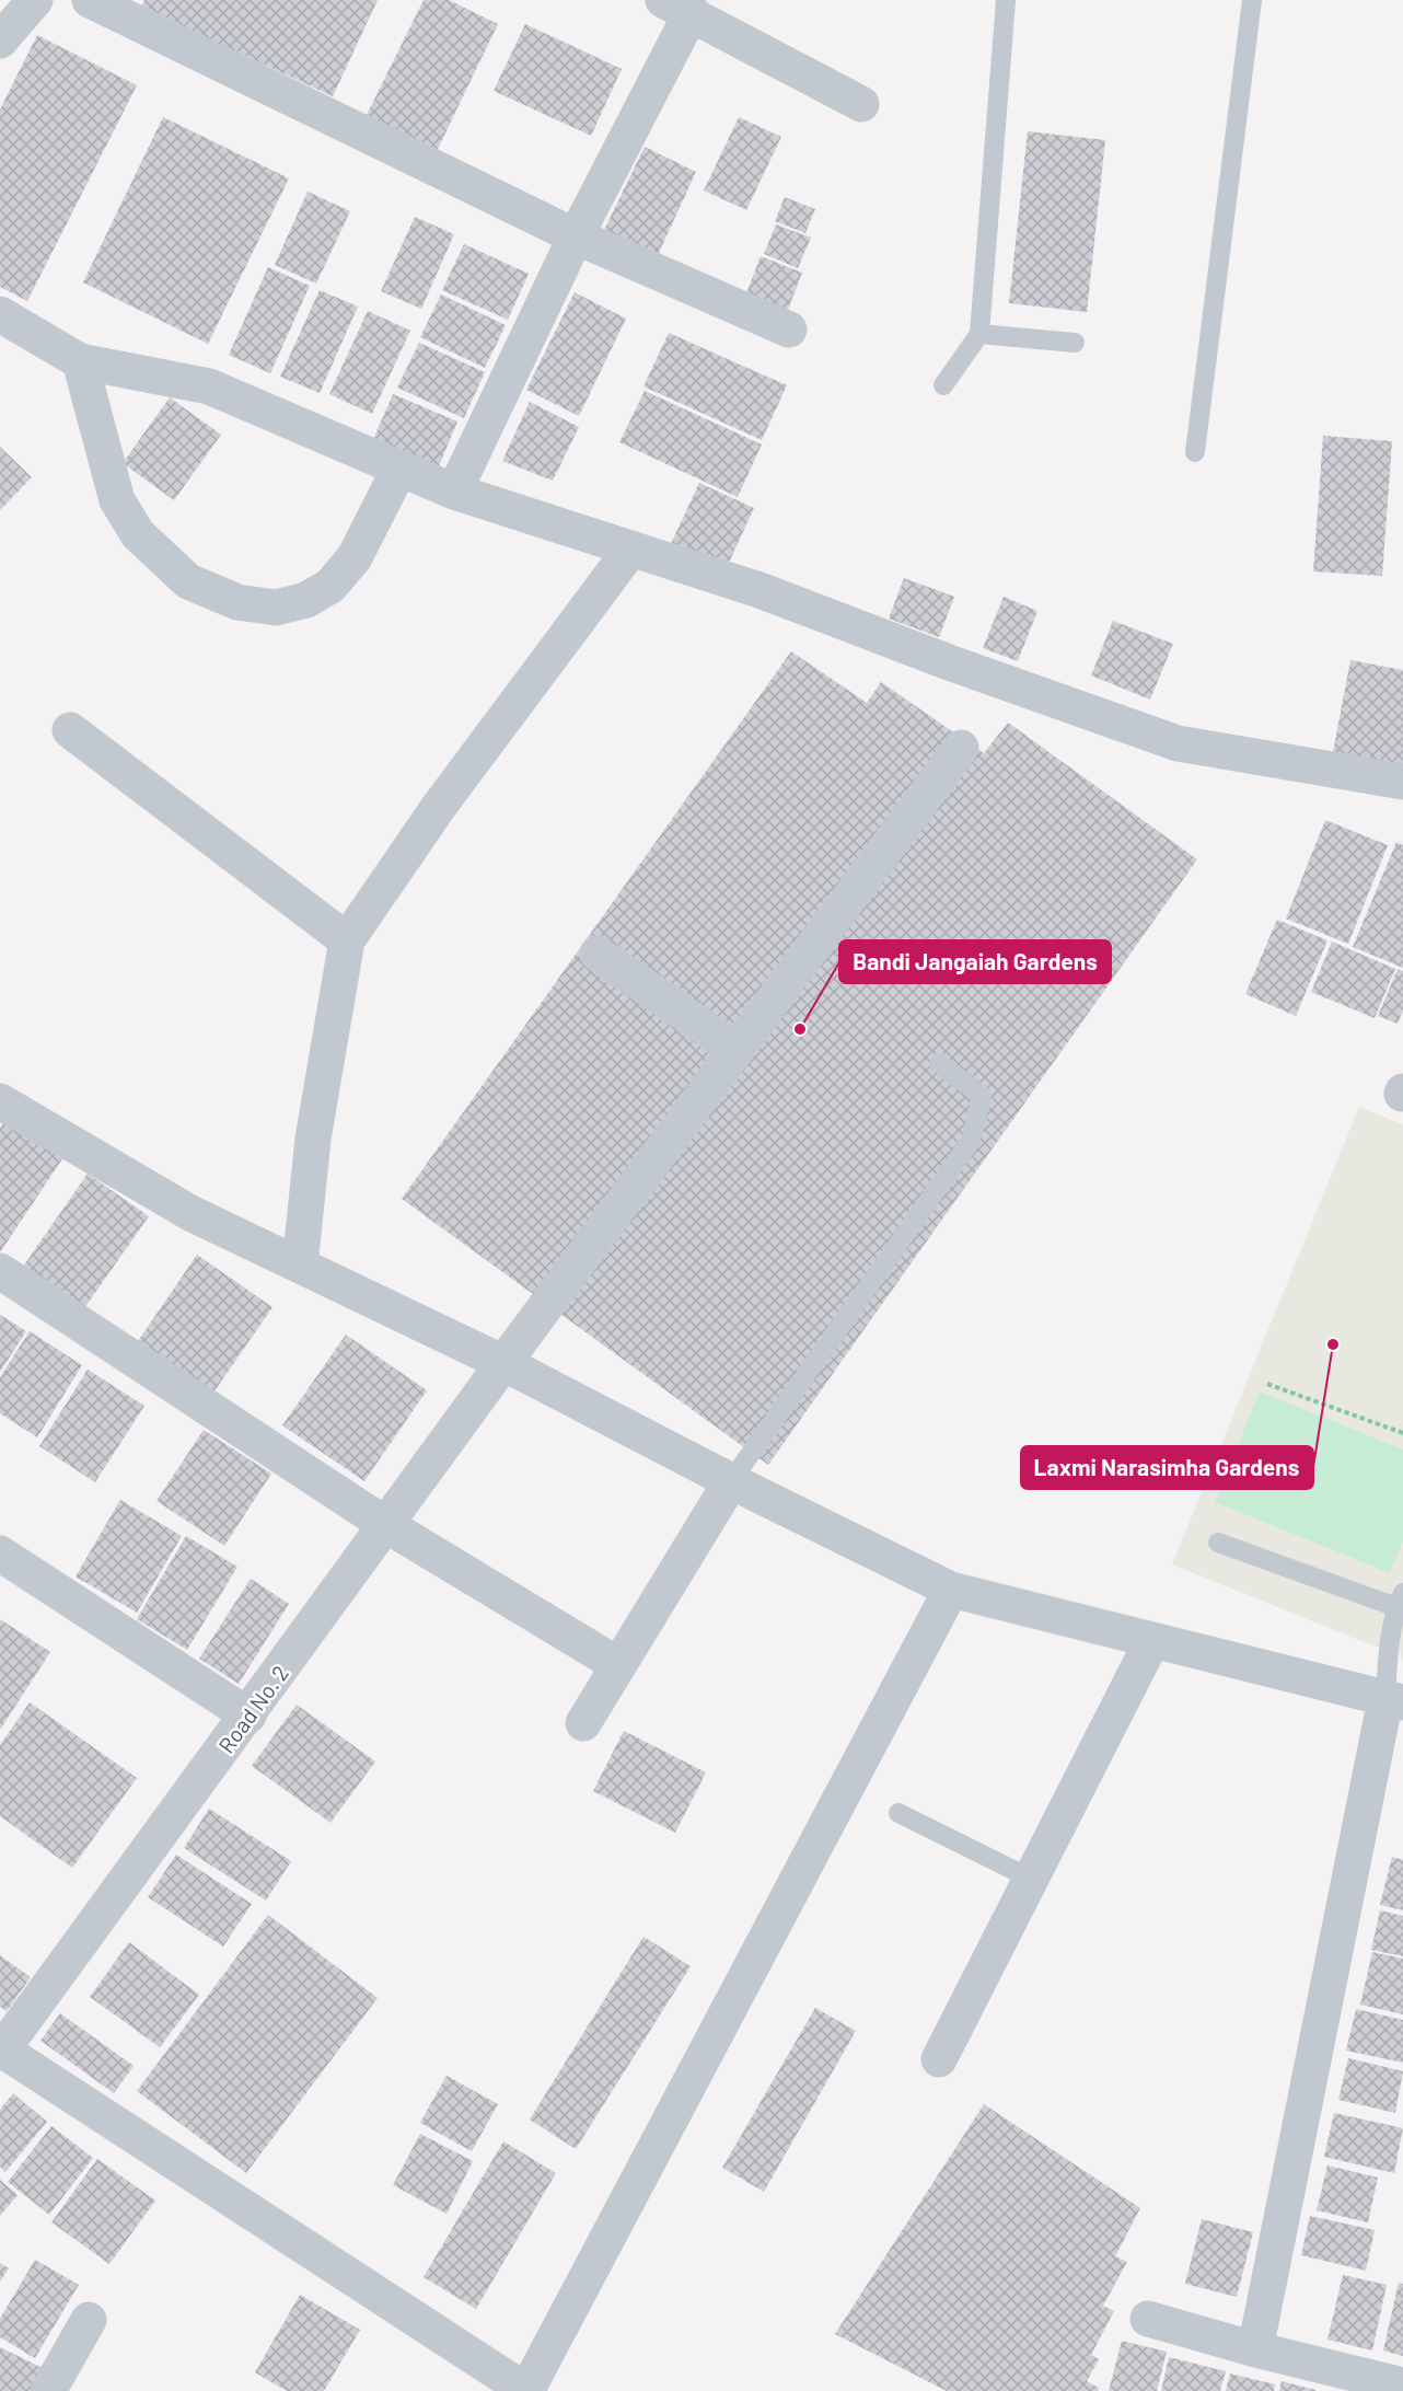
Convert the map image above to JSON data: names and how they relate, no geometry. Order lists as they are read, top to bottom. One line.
{"streets":{"street":["Road No. 2"]},"places":["Bandi Jangaiah Gardens","Laxmi Narasimha Gardens"]}
